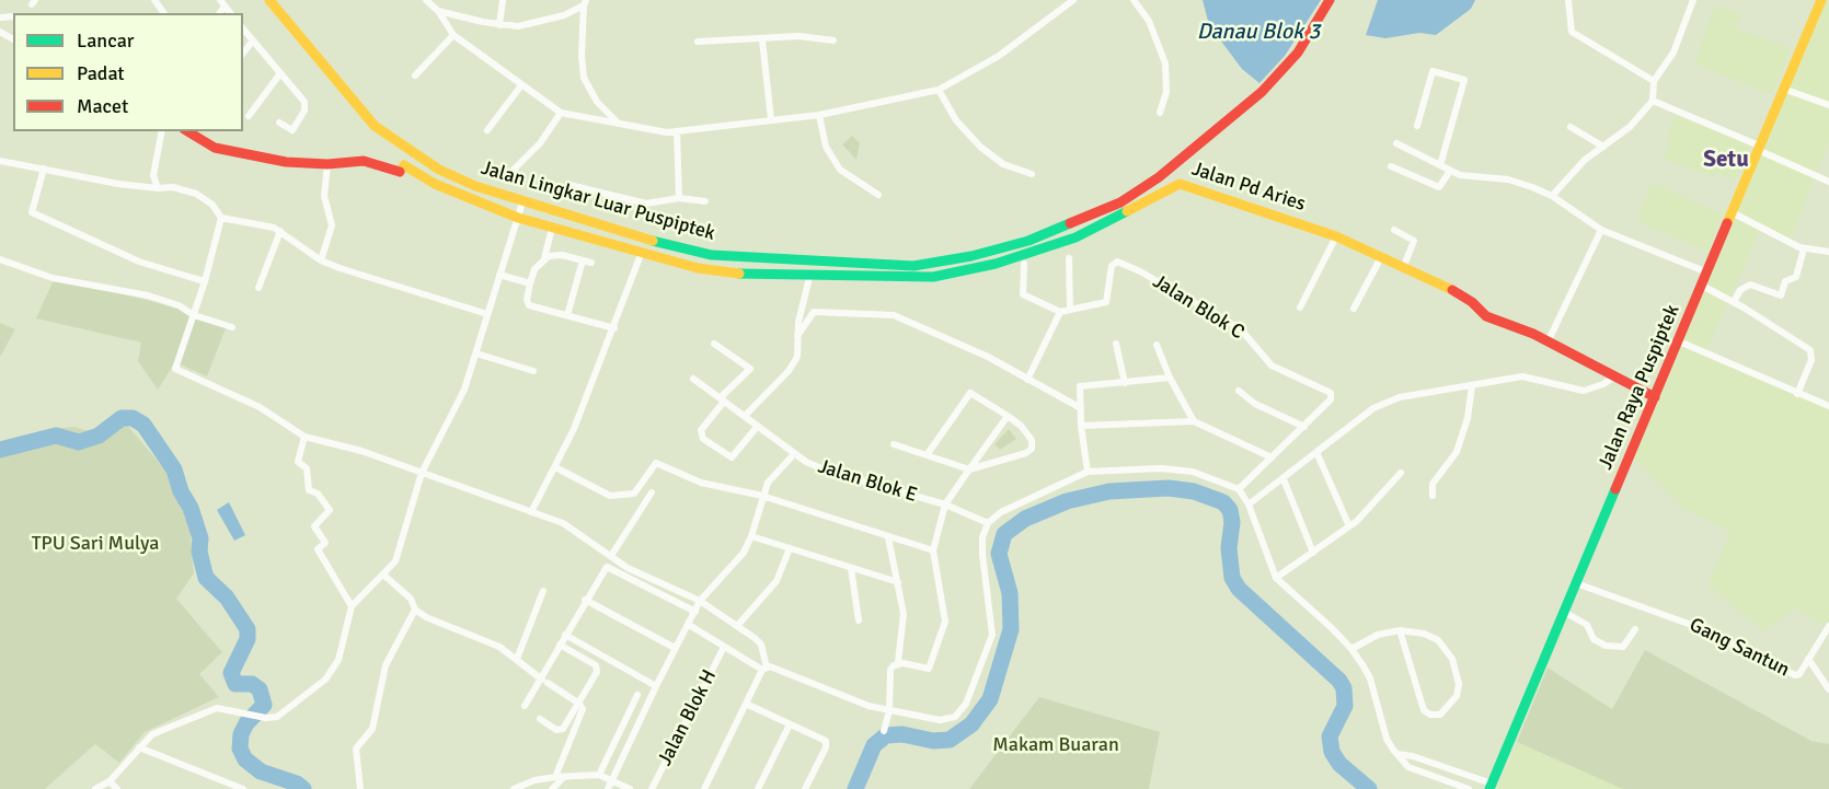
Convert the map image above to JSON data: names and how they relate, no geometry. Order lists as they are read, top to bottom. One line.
{"streets":{"main road":["Jalan Pd Aries","Jalan Lingkar Luar Puspiptek","Jalan Raya Puspiptek"],"street":["Jalan Blok C","Jalan Blok E","Gang Santun","Jalan Blok H"]},"crossings":[["Jalan Pd Aries","Jalan Raya Puspiptek"],["Jalan Raya Puspiptek","Gang Santun"],["Jalan Blok E","Jalan Blok H"]],"districts":["Setu"],"water":["Danau Blok 3"],"parks":["TPU Sari Mulya","Makam Buaran"],"legend":["Lancar","Padat","Macet"]}
